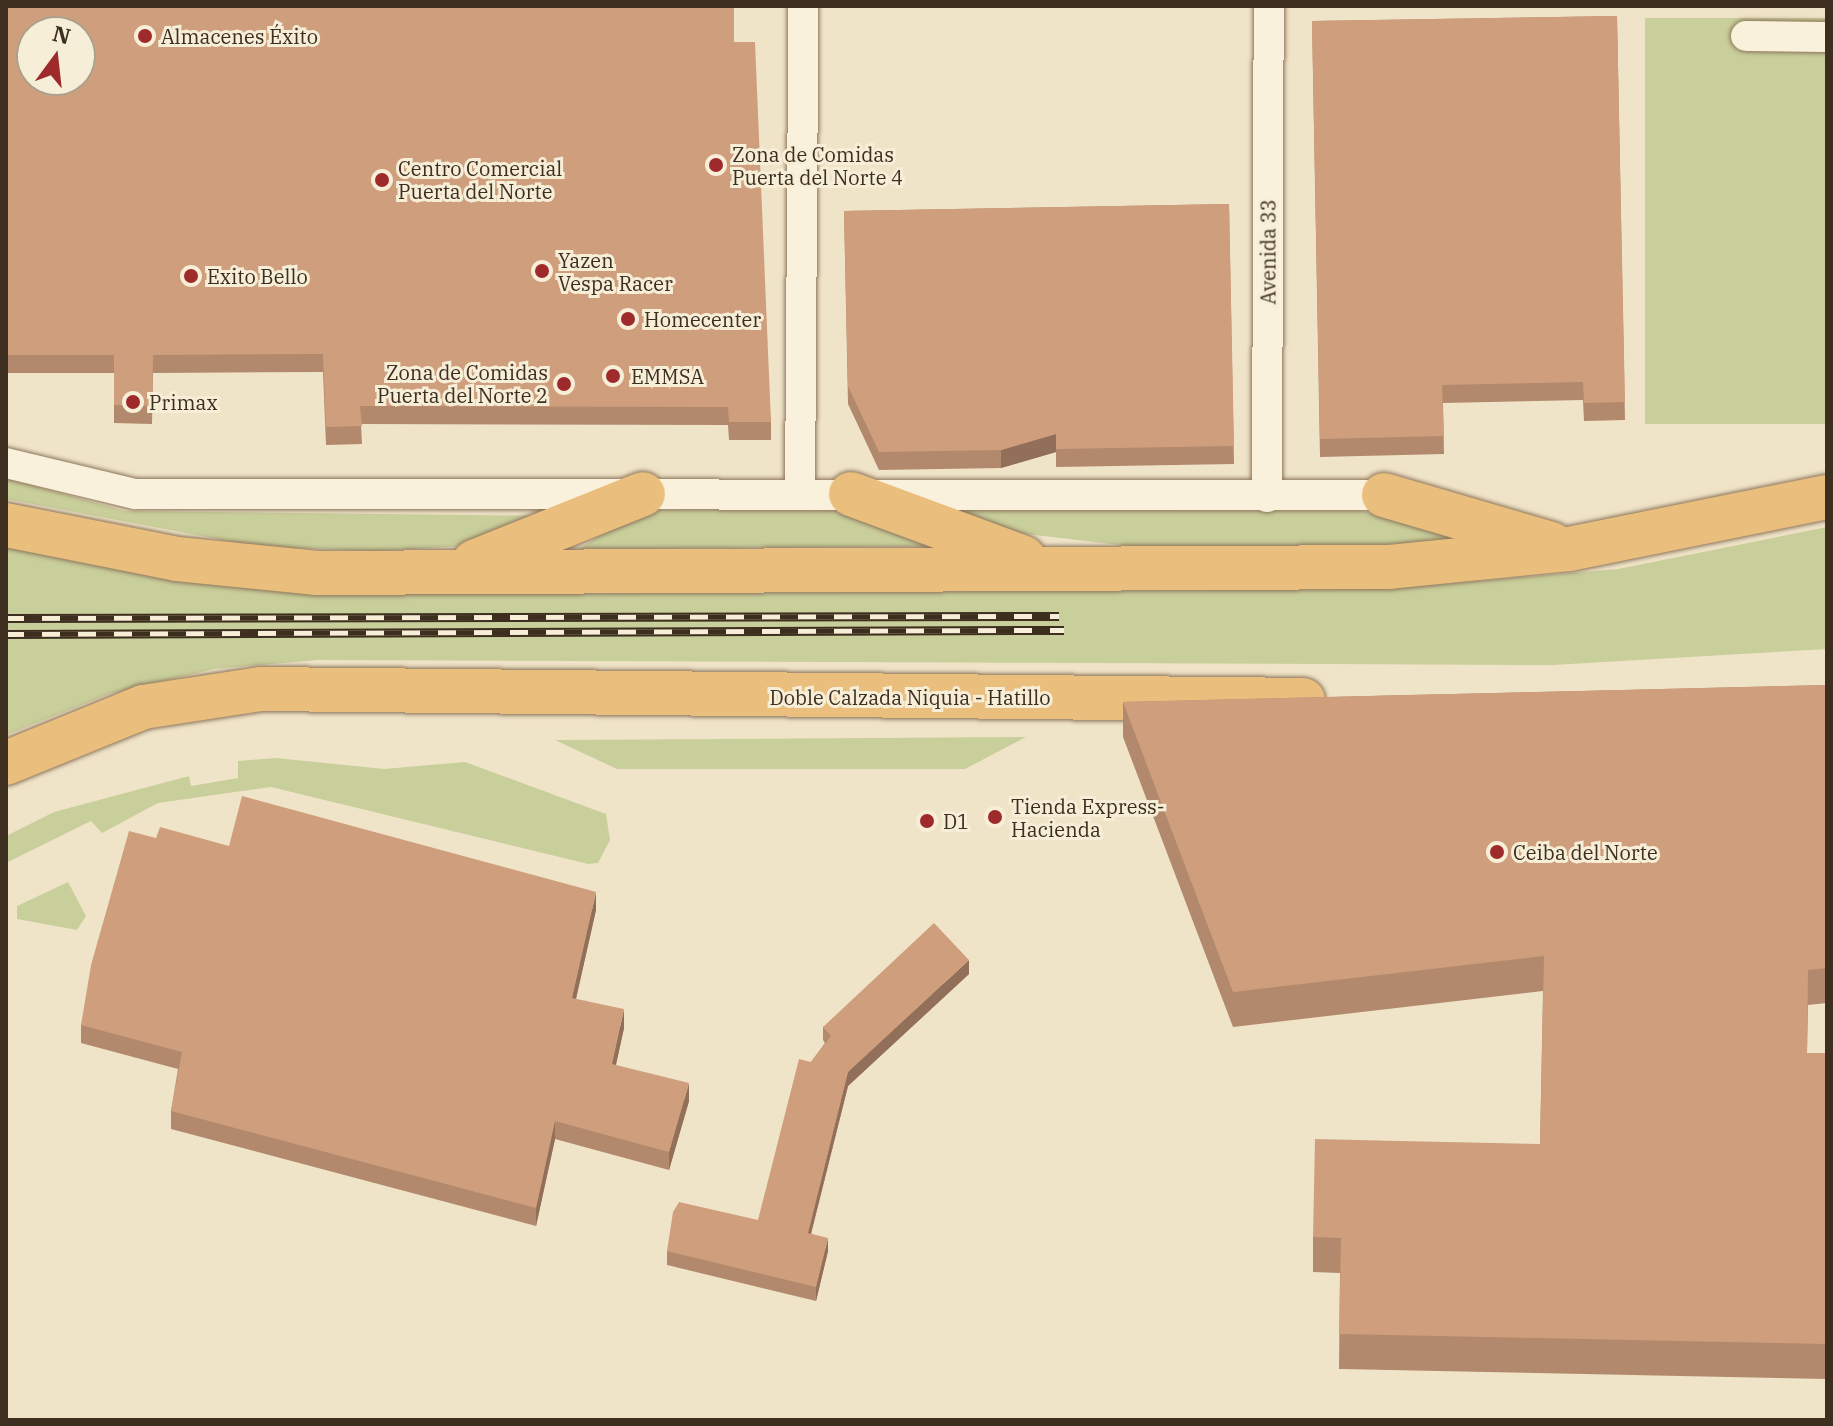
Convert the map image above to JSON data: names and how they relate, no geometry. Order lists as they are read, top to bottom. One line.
{"streets":{"highway":["Doble Calzada Niquia - Hatillo"],"street":["Avenida 33"]},"places":["Almacenes Éxito","Zona de Comidas Puerta del Norte 4","Centro Comercial Puerta del Norte","Yazen Vespa Racer","Exito Bello","Homecenter","EMMSA","Zona de Comidas Puerta del Norte 2","Primax","Tienda Express- Hacienda","D1","Ceiba del Norte"],"north":"top"}
